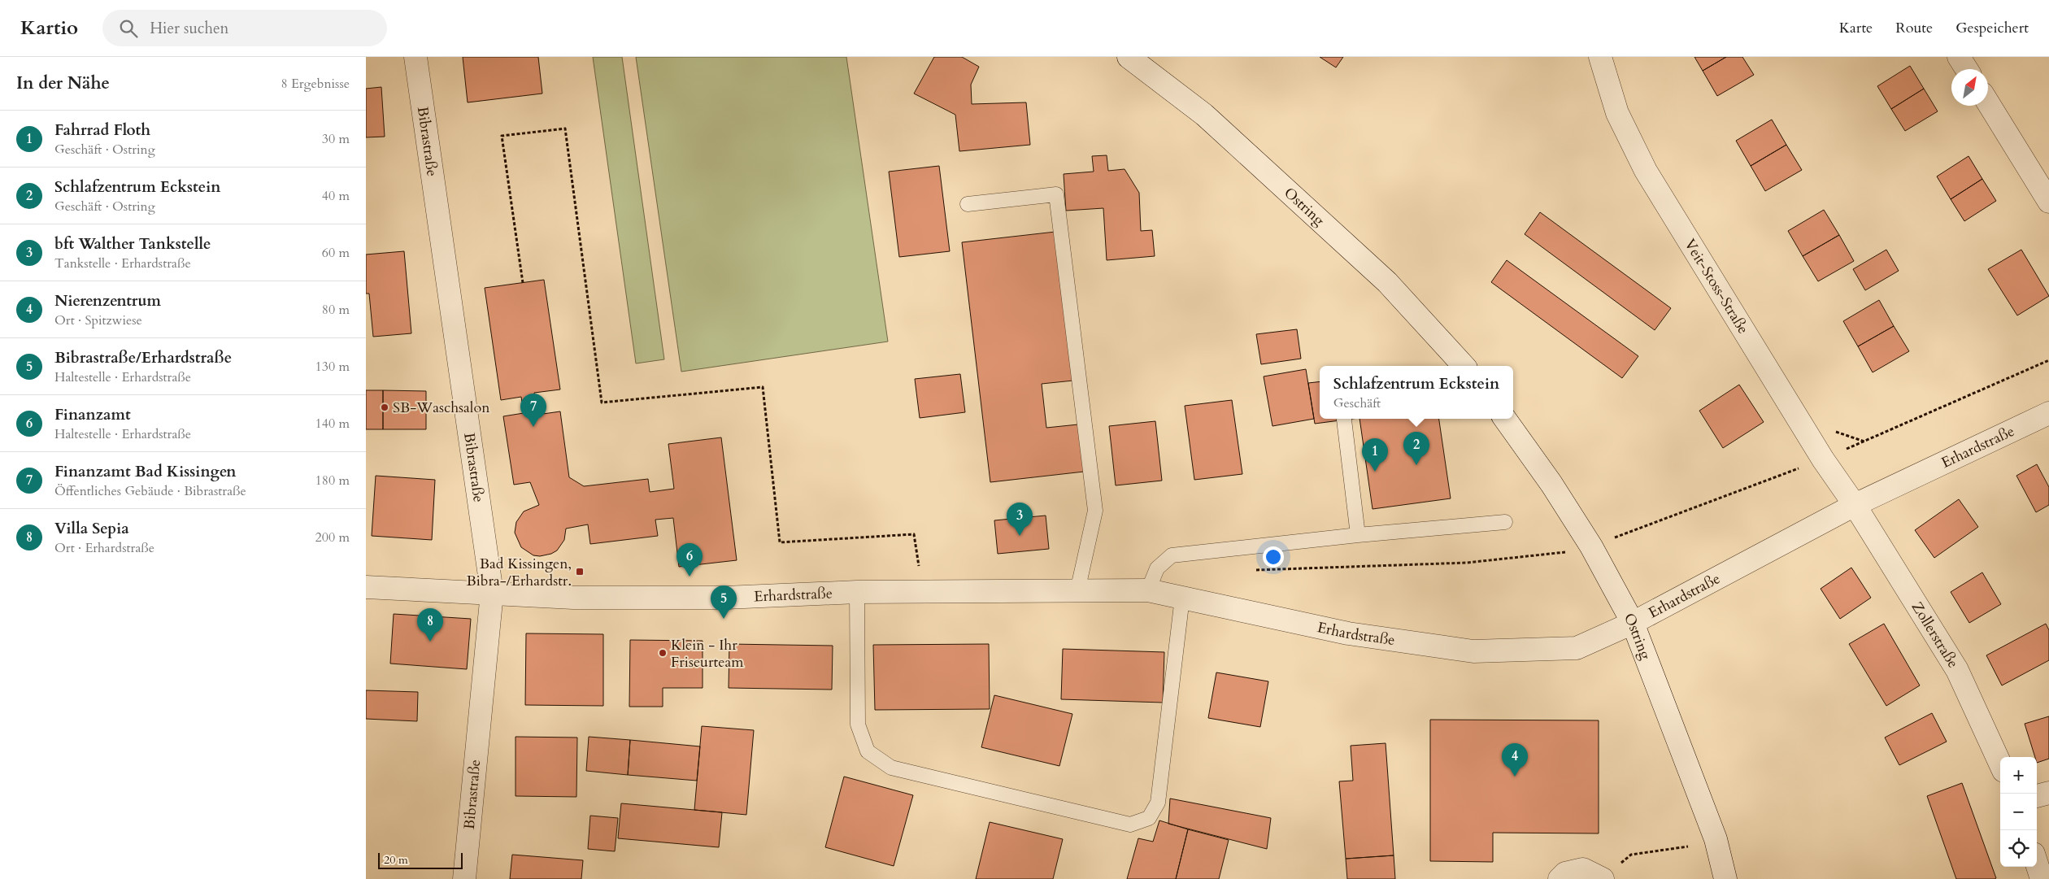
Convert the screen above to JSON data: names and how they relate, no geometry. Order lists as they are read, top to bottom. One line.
{"streets":{"street":["Bibrastraße","Ostring","Veit-Stoss-Straße","Erhardstraße","Zollerstraße"]},"crossings":[["Bibrastraße","Erhardstraße"],["Ostring","Erhardstraße"],["Veit-Stoss-Straße","Erhardstraße"],["Veit-Stoss-Straße","Zollerstraße"],["Erhardstraße","Zollerstraße"]],"places":{"other":["SB-Waschsalon","Klein - Ihr Friseurteam"],"transit":["Bad Kissingen, Bibra-/Erhardstr."]},"scale_bar":"20 m","north":"top right","page":{"header":"Kartio","search":"Hier suchen","nav":["Karte","Route","Gespeichert"],"heading":["In der Nähe","8 Ergebnisse"],"list":[{"mark":"1","name":"Fahrrad Floth","note":"Geschäft · Ostring","value":"30 m"},{"mark":"2","name":"Schlafzentrum Eckstein","note":"Geschäft · Ostring","value":"40 m"},{"mark":"3","name":"bft Walther Tankstelle","note":"Tankstelle · Erhardstraße","value":"60 m"},{"mark":"4","name":"Nierenzentrum","note":"Ort · Spitzwiese","value":"80 m"},{"mark":"5","name":"Bibrastraße/Erhardstraße","note":"Haltestelle · Erhardstraße","value":"130 m"},{"mark":"6","name":"Finanzamt","note":"Haltestelle · Erhardstraße","value":"140 m"},{"mark":"7","name":"Finanzamt Bad Kissingen","note":"Öffentliches Gebäude · Bibrastraße","value":"180 m"},{"mark":"8","name":"Villa Sepia","note":"Ort · Erhardstraße","value":"200 m"}],"popup":["Schlafzentrum Eckstein","Geschäft"],"pins":["7","2","1","3","6","5","8","4"],"map_buttons":["+","−"],"scale":"20 m"}}
